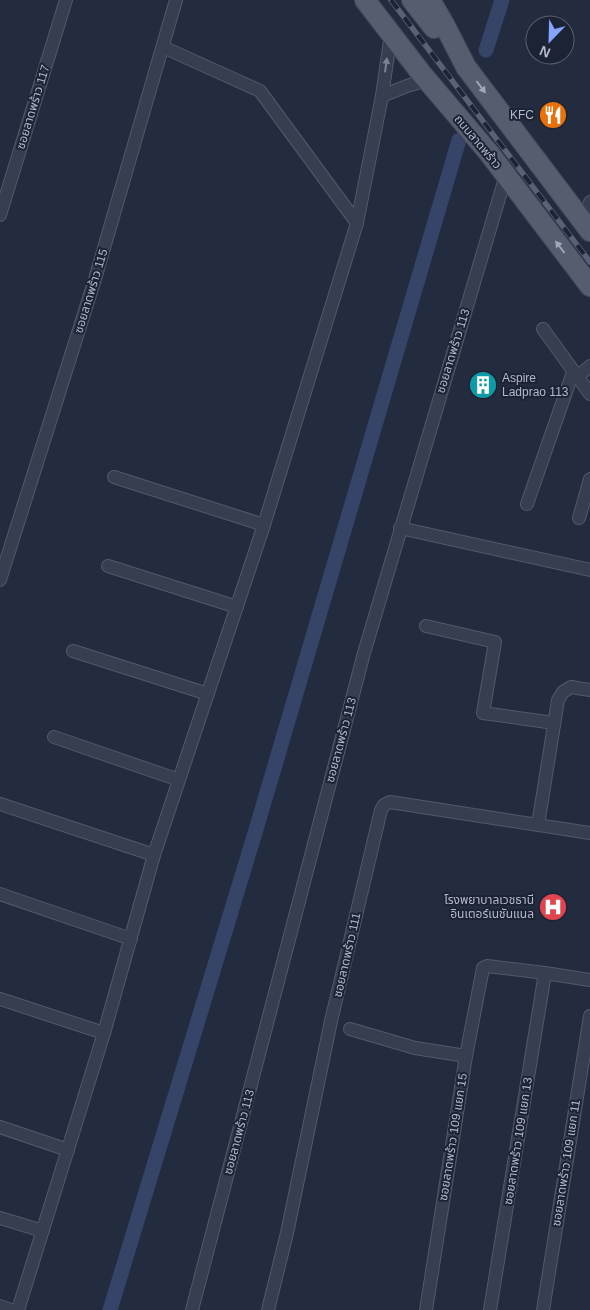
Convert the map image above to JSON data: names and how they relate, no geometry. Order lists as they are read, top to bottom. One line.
{"streets":{"main road":["ถนนลาดพร้าว"],"street":["ซอยลาดพร้าว 117","ซอยลาดพร้าว 115","ซอยลาดพร้าว 113","ซอยลาดพร้าว 111","ซอยลาดพร้าว 109 แยก 15","ซอยลาดพร้าว 109 แยก 13","ซอยลาดพร้าว 109 แยก 11"]},"crossings":[["ถนนลาดพร้าว","ซอยลาดพร้าว 113"],["ซอยลาดพร้าว 109 แยก 15","ซอยลาดพร้าว 109 แยก 13"]],"places":{"restaurant":["KFC"],"building":["Aspire Ladprao 113"],"hospital":["โรงพยาบาลเวชธานี อินเตอร์เนชันแนล"]},"north":"bottom left"}
